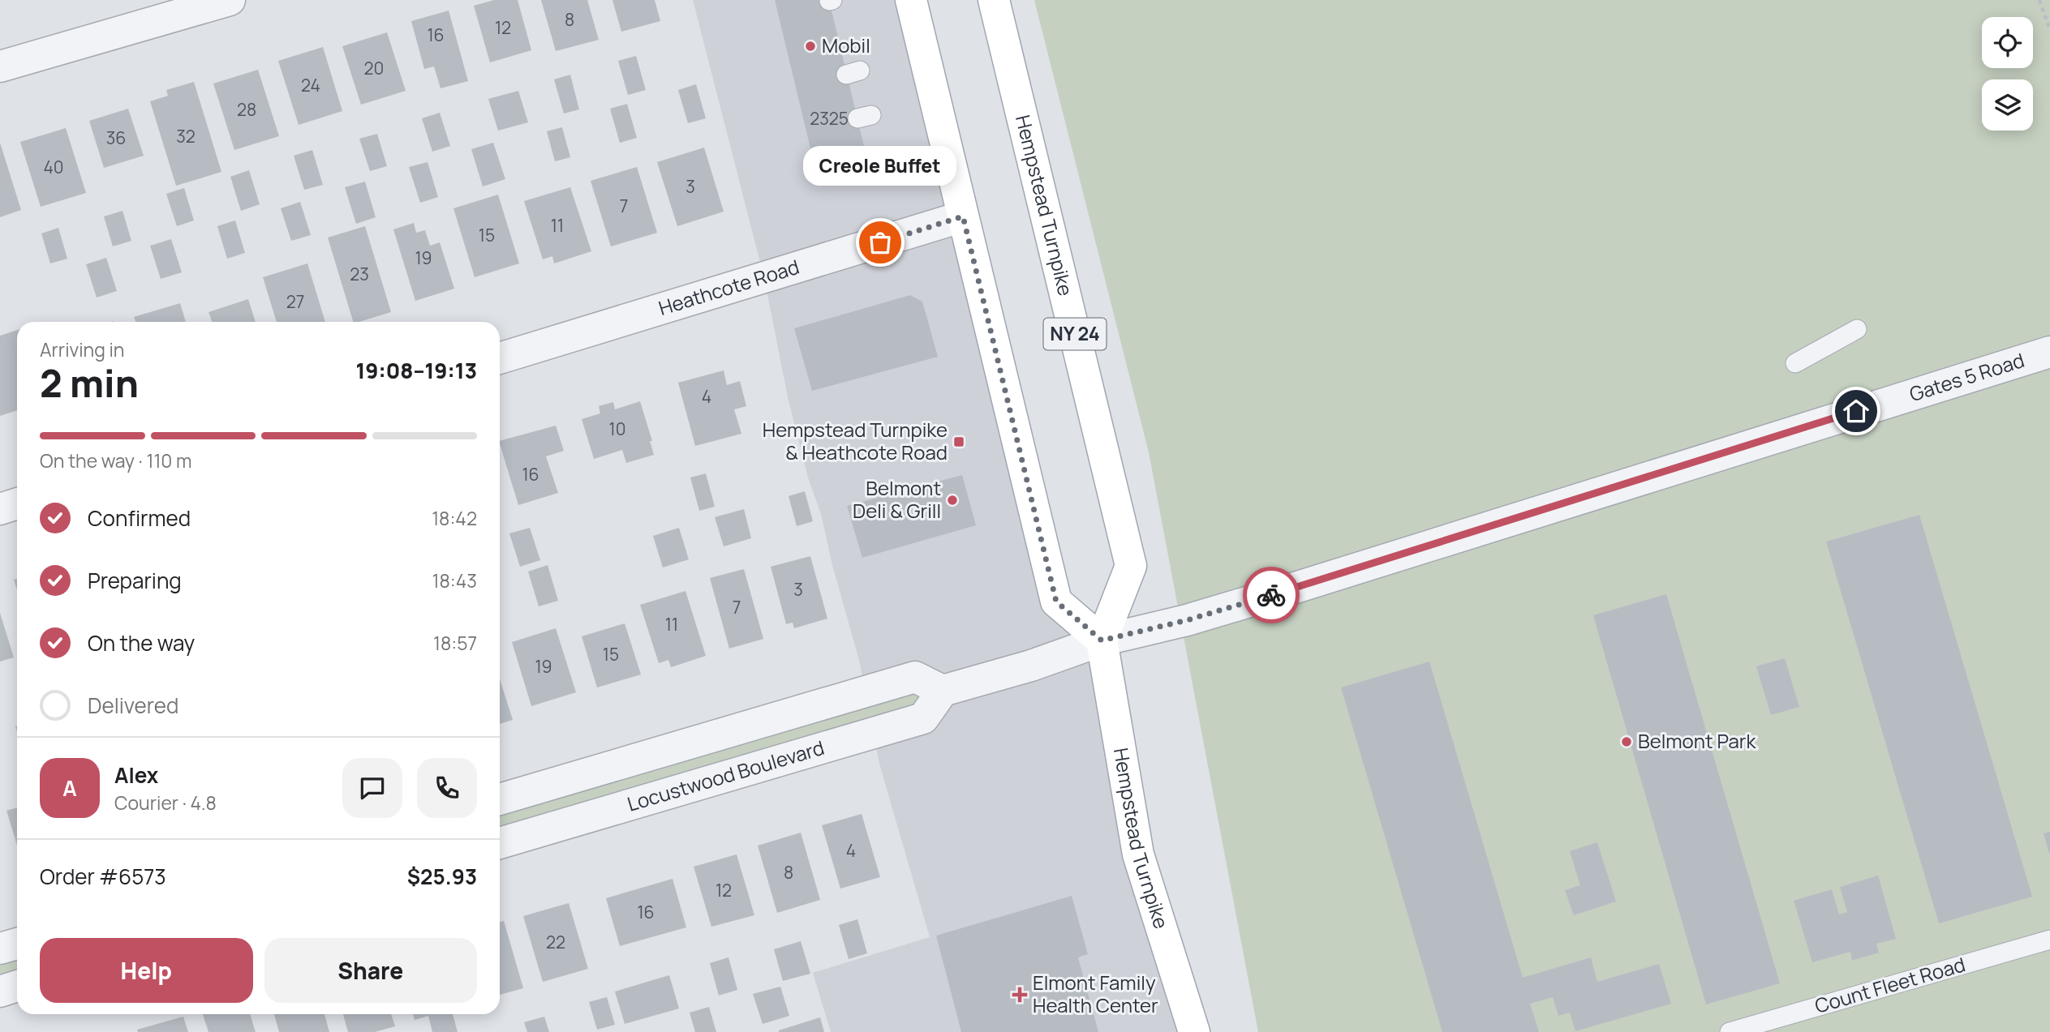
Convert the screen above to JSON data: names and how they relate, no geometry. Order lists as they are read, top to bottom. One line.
{"streets":{"main road":["Hempstead Turnpike","NY 24"],"street":["Heathcote Road","Gates 5 Road","Locustwood Boulevard"],"lane":["Count Fleet Road"]},"crossings":[["Hempstead Turnpike","Gates 5 Road"]],"places":{"other":["Mobil","Creole Buffet","Belmont Deli & Grill","Belmont Park"],"transit":["Hempstead Turnpike & Heathcote Road"],"health":["Elmont Family Health Center"]},"house_numbers":["8","12","16","20","24","28","2325","32","36","40","3","7","11","15","19","23","27","4","10","16","3","7","11","15","19","4","8","12","16","22"],"page":{"bubble":"Creole Buffet","heading":["2 min","Arriving in","19:08–19:13"],"panel":["Alex","Courier · 4.8","Order #6573","$25.93"],"bar":"On the way · 110 m","list":[["Confirmed","18:42"],["Preparing","18:43"],["On the way","18:57"],"Delivered"],"round":"A","buttons":["Help","Share"]}}
